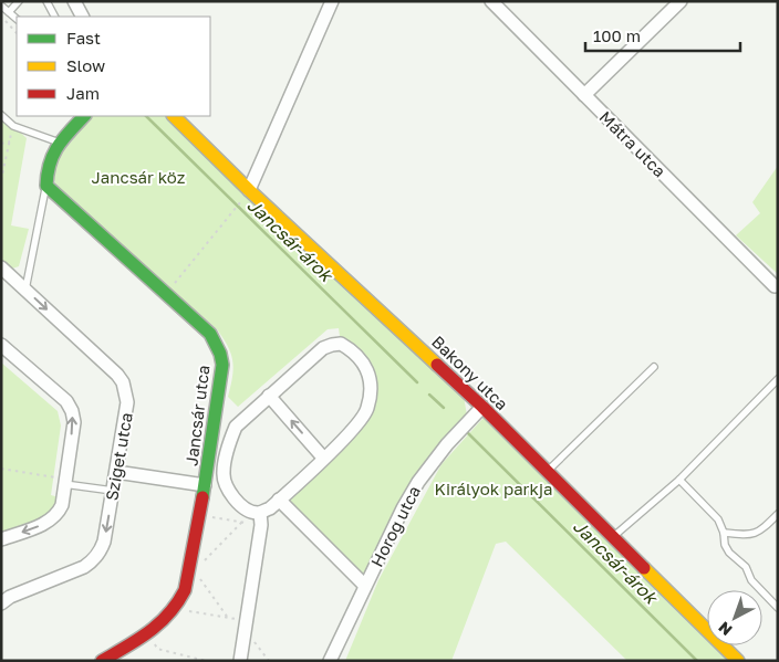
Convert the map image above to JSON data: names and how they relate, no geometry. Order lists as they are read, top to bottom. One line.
{"streets":{"street":["Mátra utca","Bakony utca","Jancsár utca","Sziget utca","Horog utca"]},"crossings":[["Bakony utca","Horog utca"]],"water":["Jancsár-árok"],"parks":["Jancsár köz","Királyok parkja"],"legend":["Fast","Slow","Jam"],"scale_bar":"100 m","north":"bottom left"}
